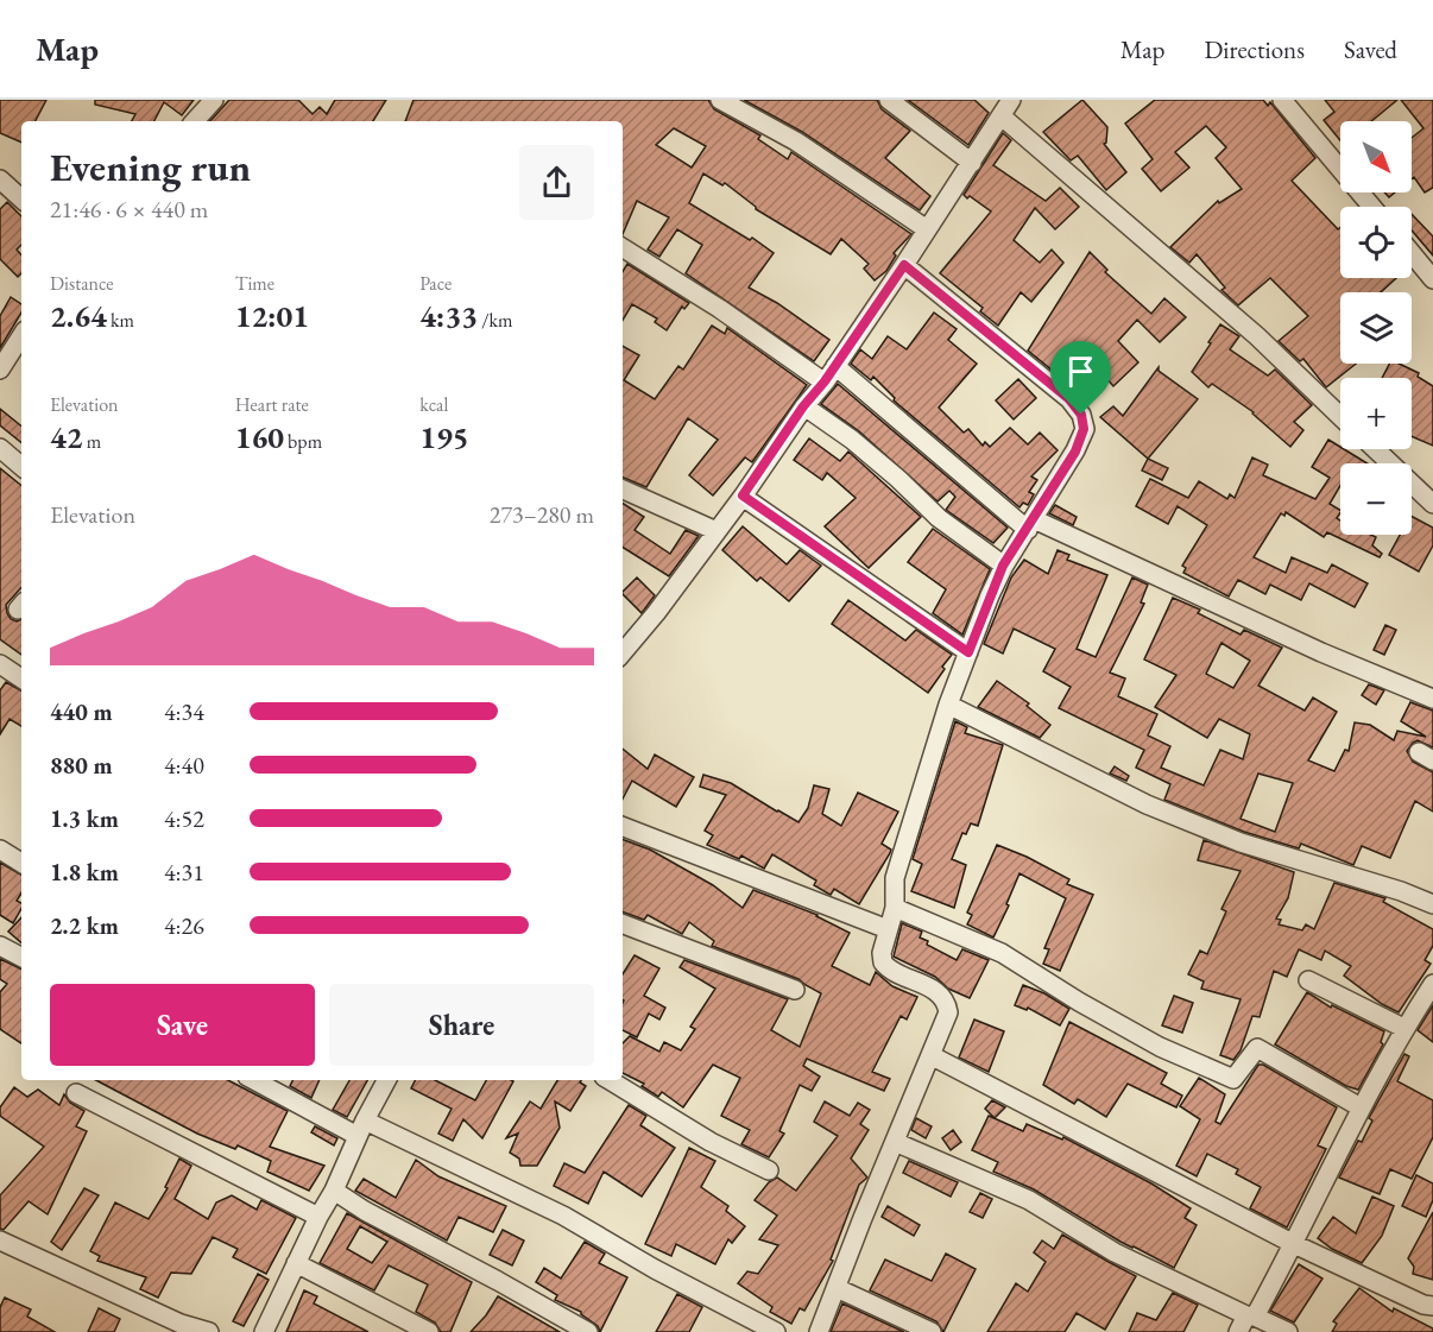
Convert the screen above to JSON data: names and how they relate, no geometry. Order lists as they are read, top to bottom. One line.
{"north":"bottom right","page":{"header":"Map","nav":["Map","Directions","Saved"],"map_buttons":["+","−"],"heading":["Evening run","21:46 · 6 × 440 m"],"stats":[["Distance","2.64 km"],["Time","12:01"],["Pace","4:33 /km"],["Elevation","42 m"],["Heart rate","160 bpm"],["kcal","195"]],"chart":["Elevation","273–280 m"],"list":[{"name":"440 m","note":"4:34"},{"name":"880 m","note":"4:40"},{"name":"1.3 km","note":"4:52"},{"name":"1.8 km","note":"4:31"},{"name":"2.2 km","note":"4:26"}],"buttons":["Save","Share"]}}
